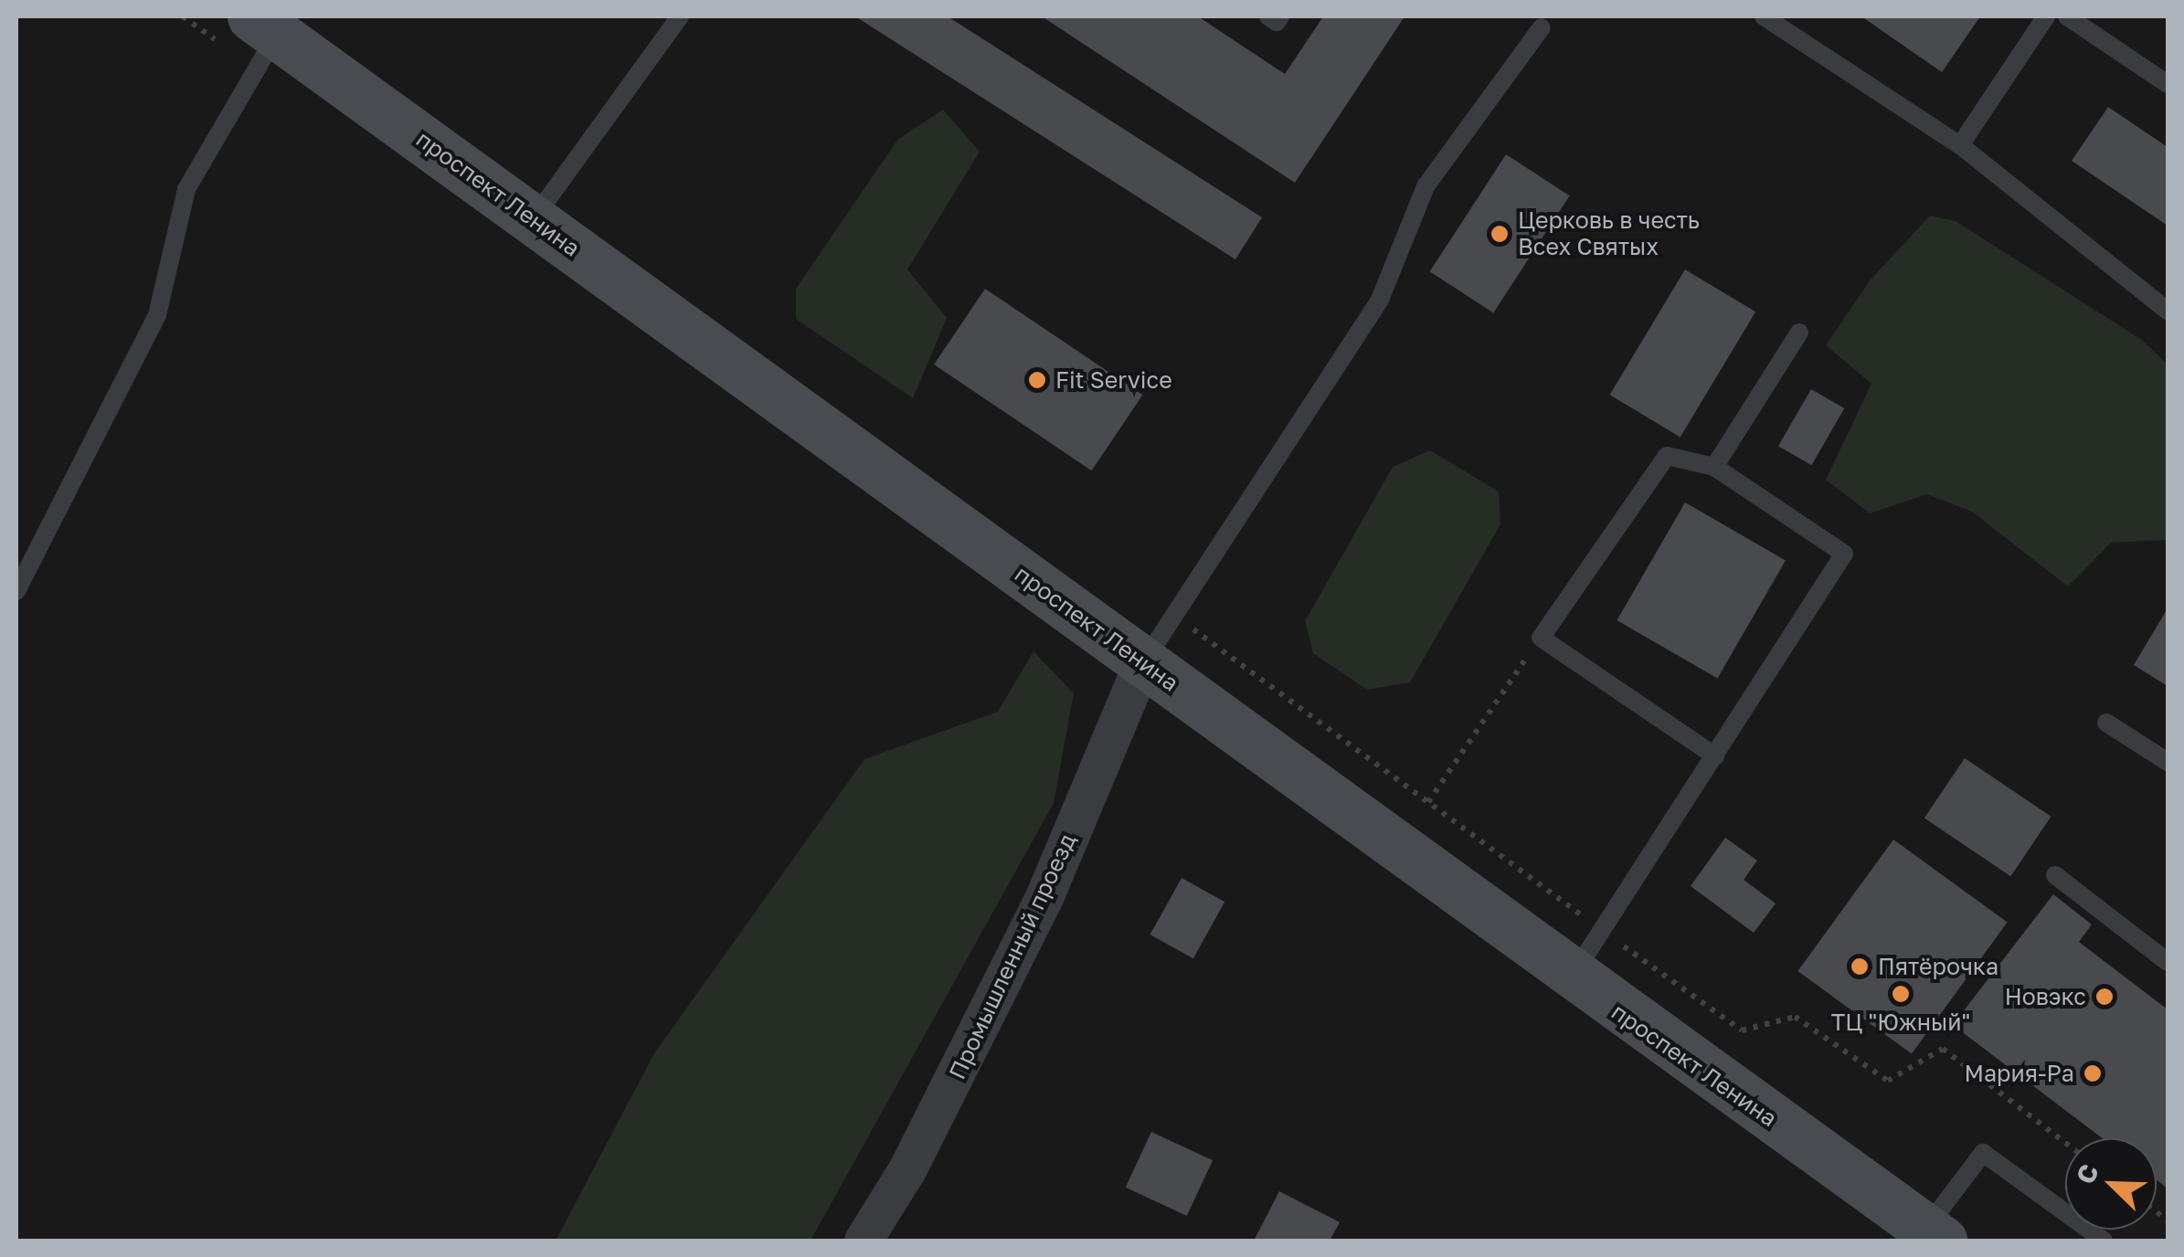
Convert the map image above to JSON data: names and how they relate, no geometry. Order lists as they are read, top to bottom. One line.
{"streets":{"street":["проспект Ленина","Промышленный проезд"]},"crossings":[["проспект Ленина","Промышленный проезд"]],"places":["Церковь в честь Всех Святых","Fit Service","Пятёрочка","ТЦ \"Южный\"","Новэкс","Мария-Ра"],"north":"top left"}
